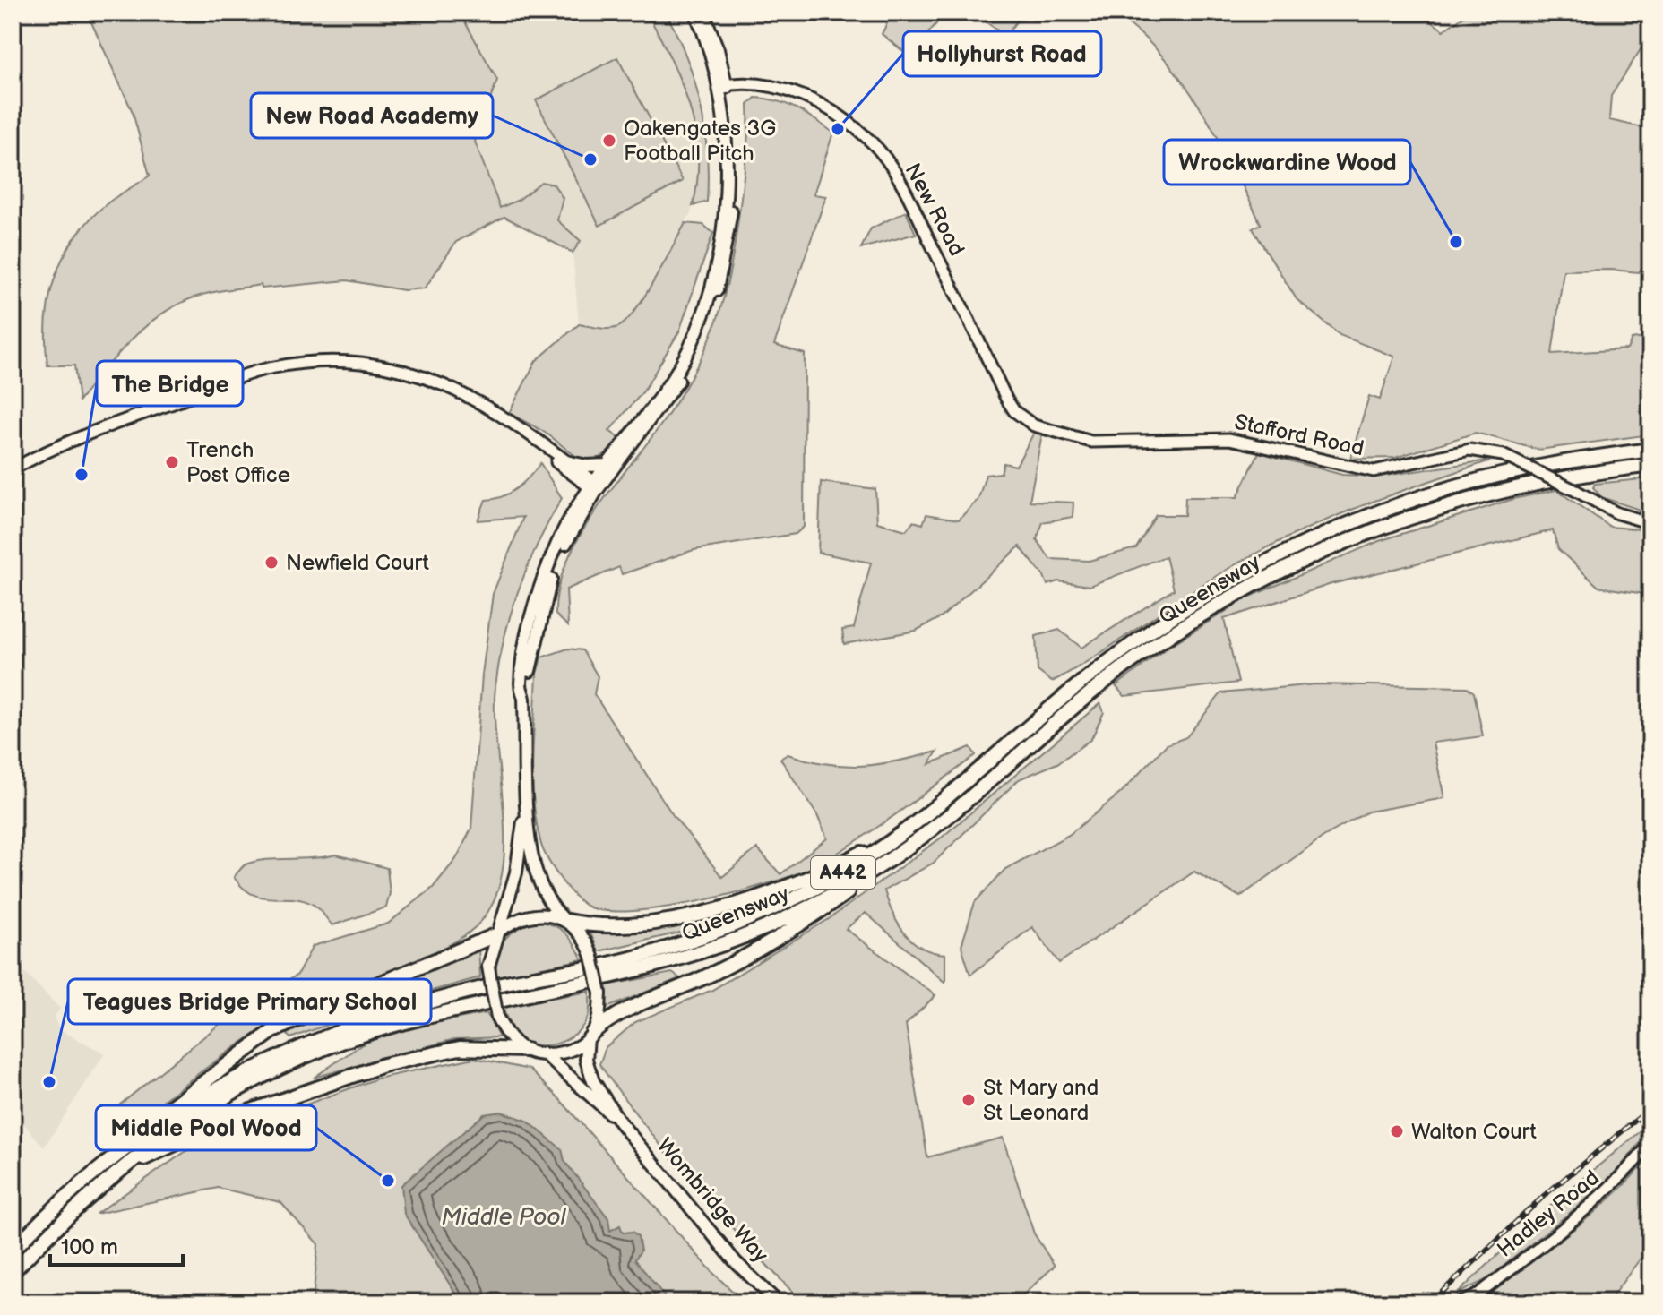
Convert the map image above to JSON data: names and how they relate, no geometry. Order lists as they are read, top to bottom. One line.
{"streets":{"highway":["Queensway","A442"],"main road":["Wombridge Way"],"street":["New Road","Stafford Road","Hadley Road"]},"crossings":[["New Road","Stafford Road"],["Queensway","A442"],["A442","Wombridge Way"]],"water":["Middle Pool"],"places":["Hollyhurst Road","Oakengates 3G Football Pitch","New Road Academy","Wrockwardine Wood","Trench Post Office","The Bridge","Newfield Court","Teagues Bridge Primary School","St Mary and St Leonard","Walton Court","Middle Pool Wood"],"scale_bar":"100 m"}
